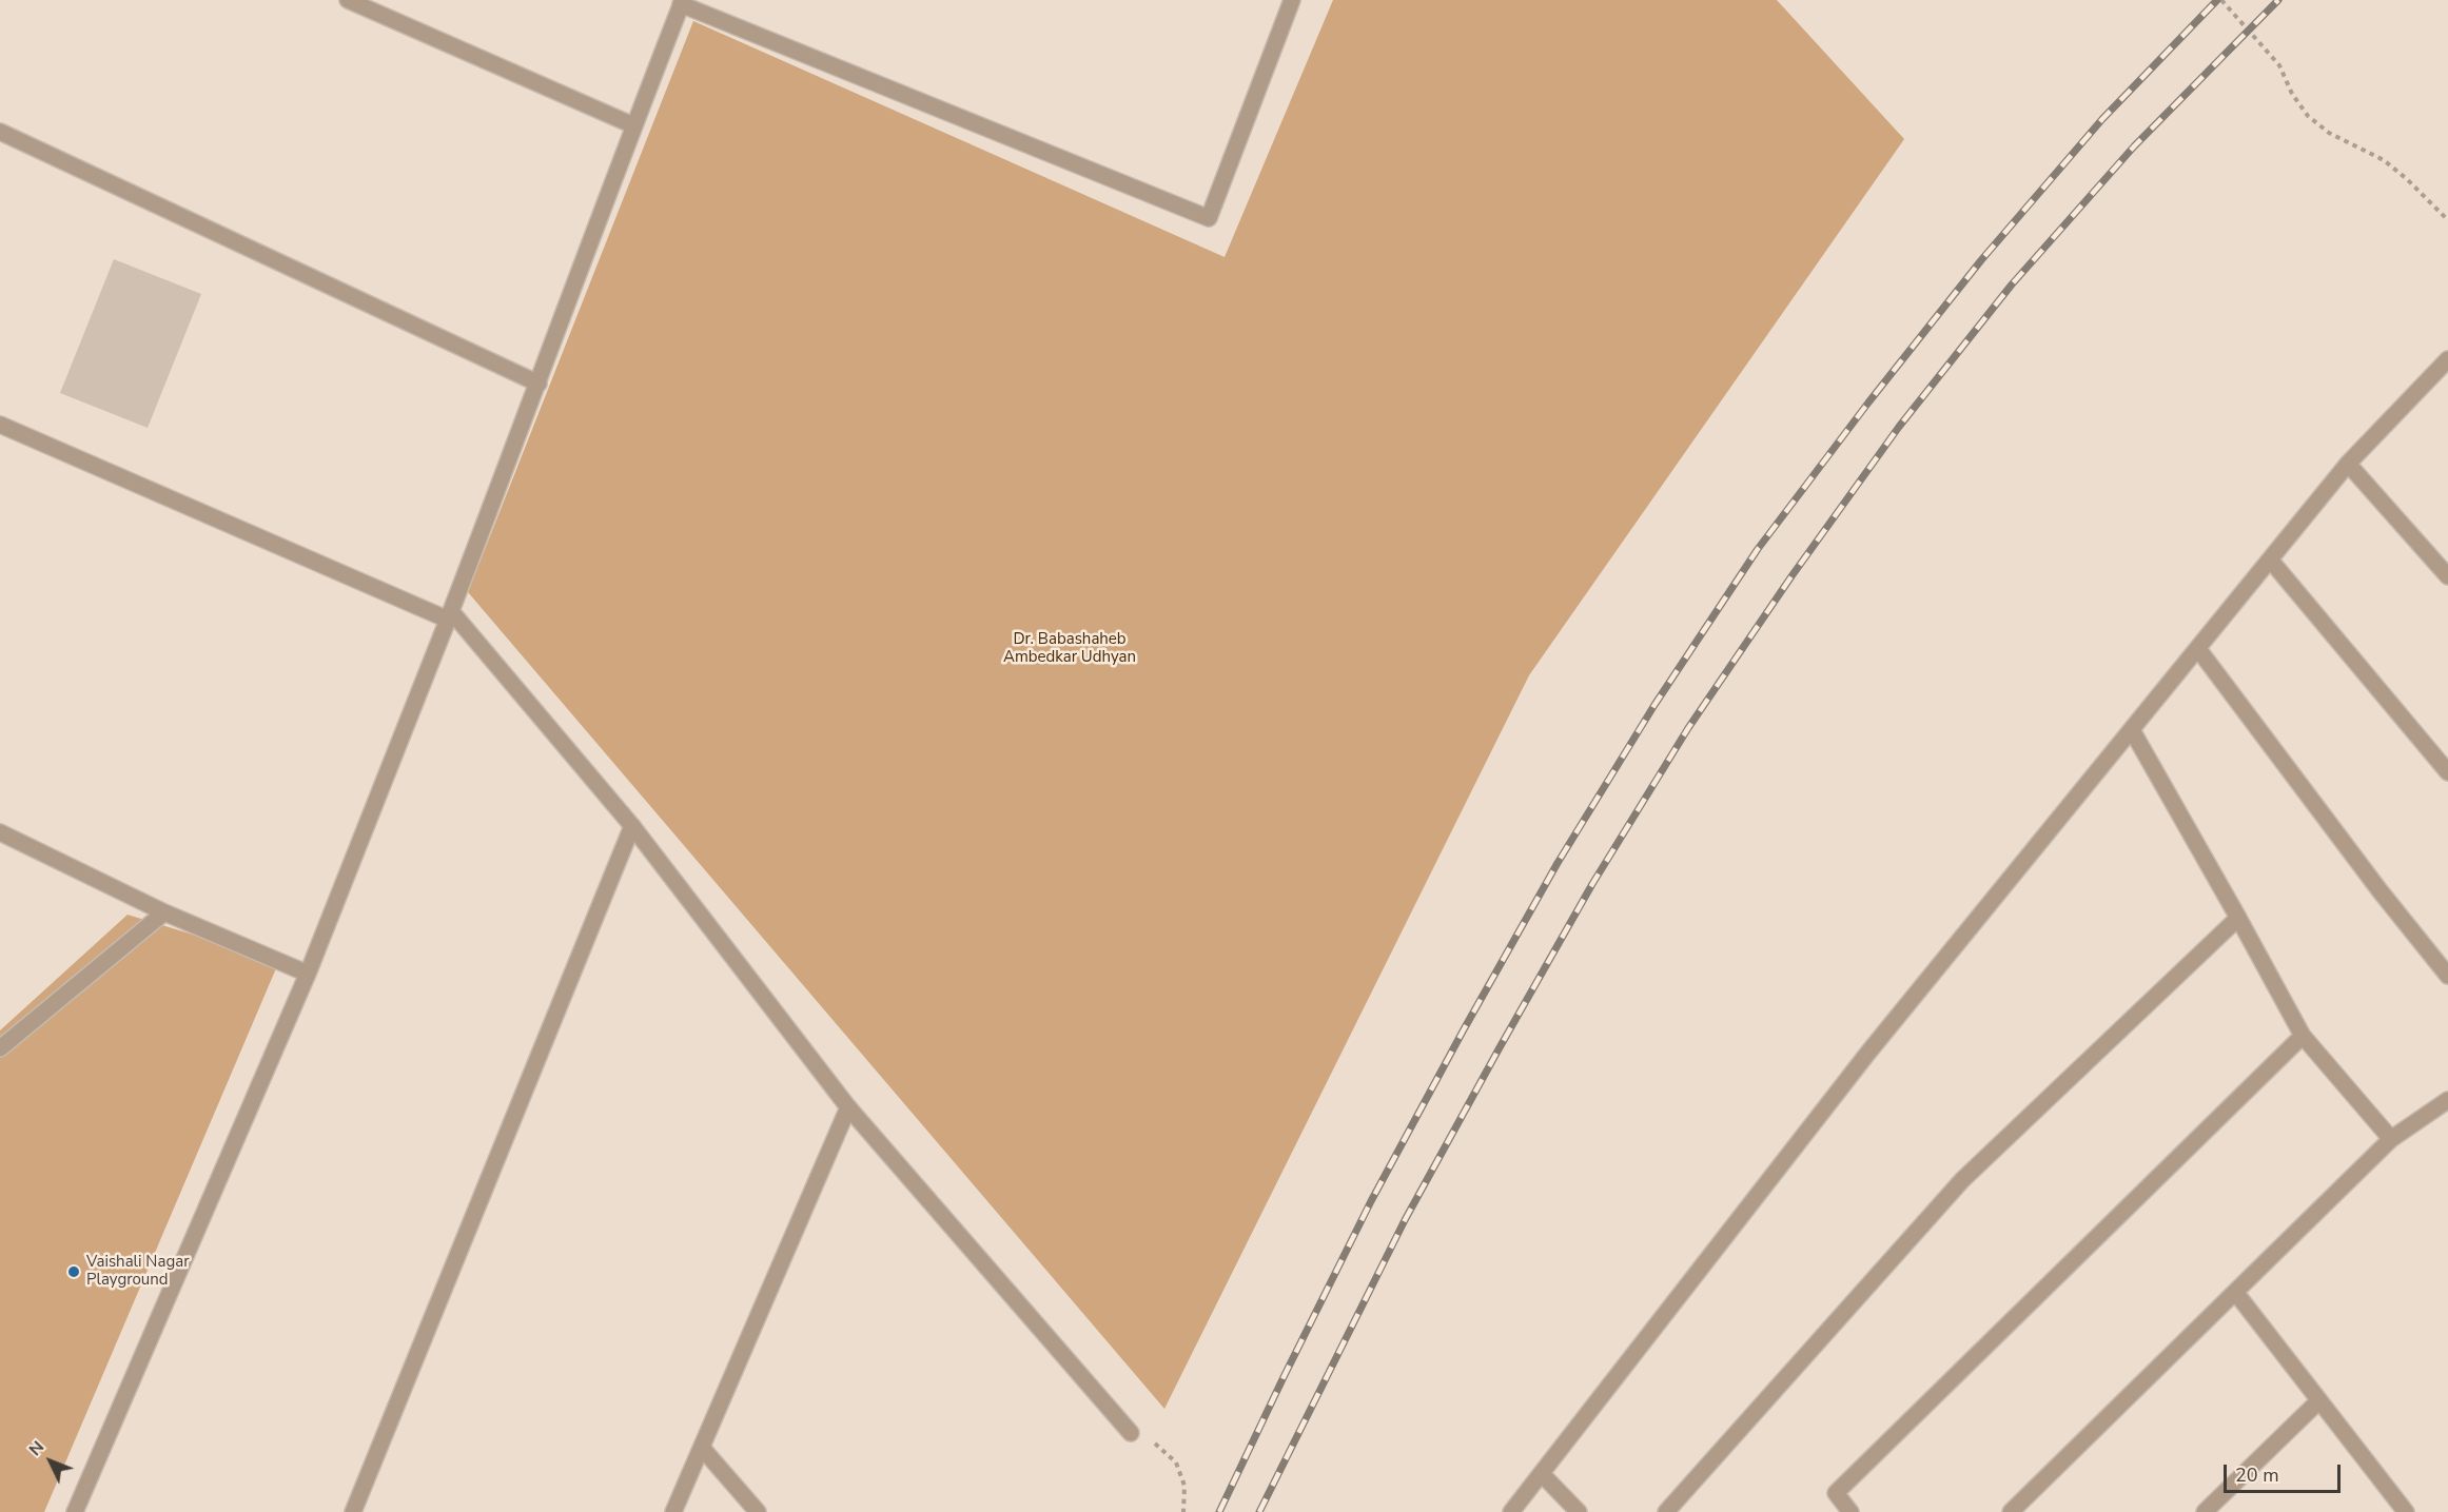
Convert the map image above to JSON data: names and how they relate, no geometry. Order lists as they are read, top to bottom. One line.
{"parks":["Dr. Babashaheb Ambedkar Udhyan"],"places":["Vaishali Nagar Playground"],"scale_bar":"20 m","north":"top left"}
